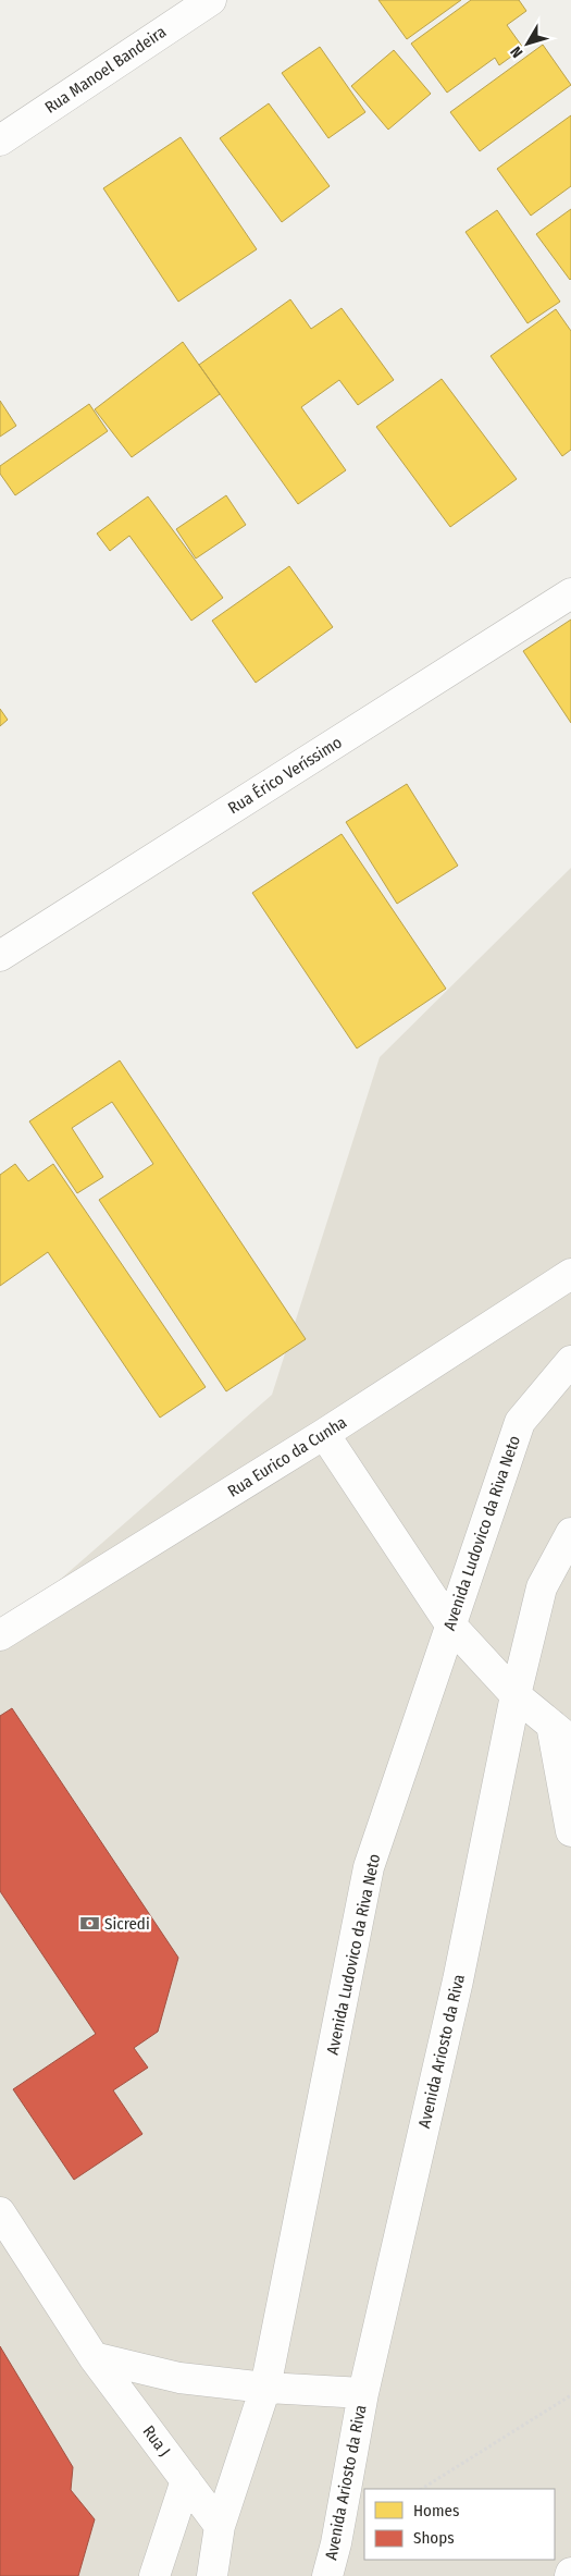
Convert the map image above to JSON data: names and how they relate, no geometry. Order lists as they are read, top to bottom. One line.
{"streets":{"street":["Rua Manoel Bandeira","Rua Érico Veríssimo","Rua Eurico da Cunha","Avenida Ludovico da Riva Neto","Avenida Ariosto da Riva","Rua J"]},"crossings":[["Avenida Ludovico da Riva Neto","Rua J"]],"places":{"bank":["Sicredi"]},"legend":["Homes","Shops"],"north":"bottom left"}
